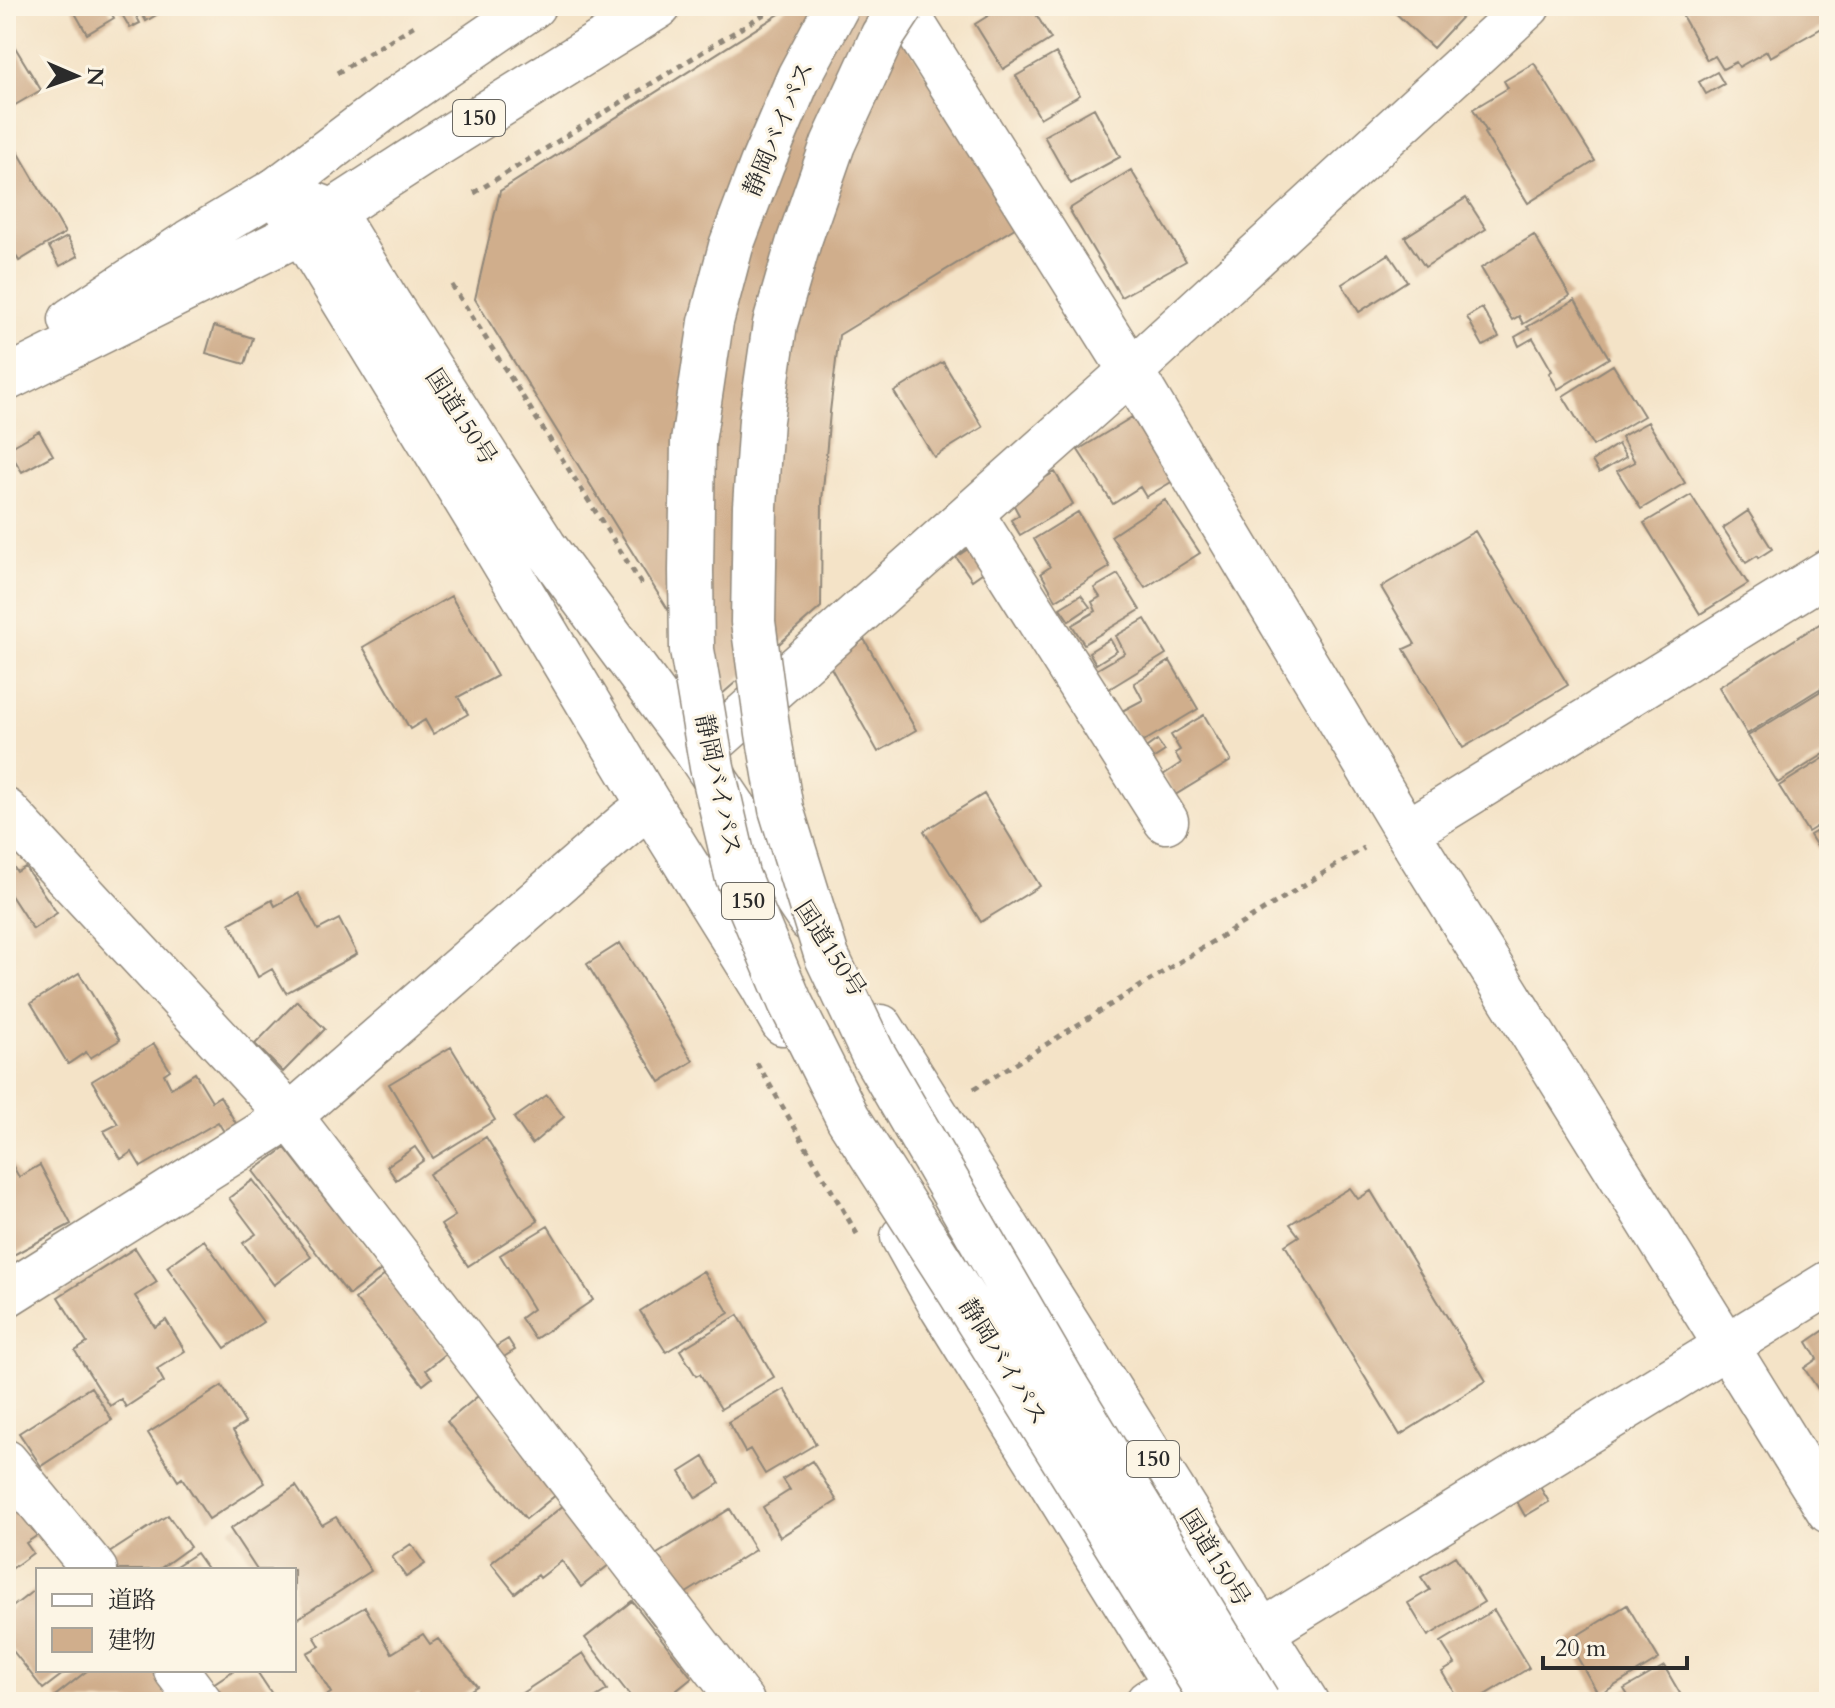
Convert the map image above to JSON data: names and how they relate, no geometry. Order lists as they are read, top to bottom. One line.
{"streets":{"main road":["150","静岡バイパス","国道150号"]},"crossings":[["150","国道150号"],["静岡バイパス","国道150号"]],"legend":["道路","建物"],"scale_bar":"20 m","north":"right"}
